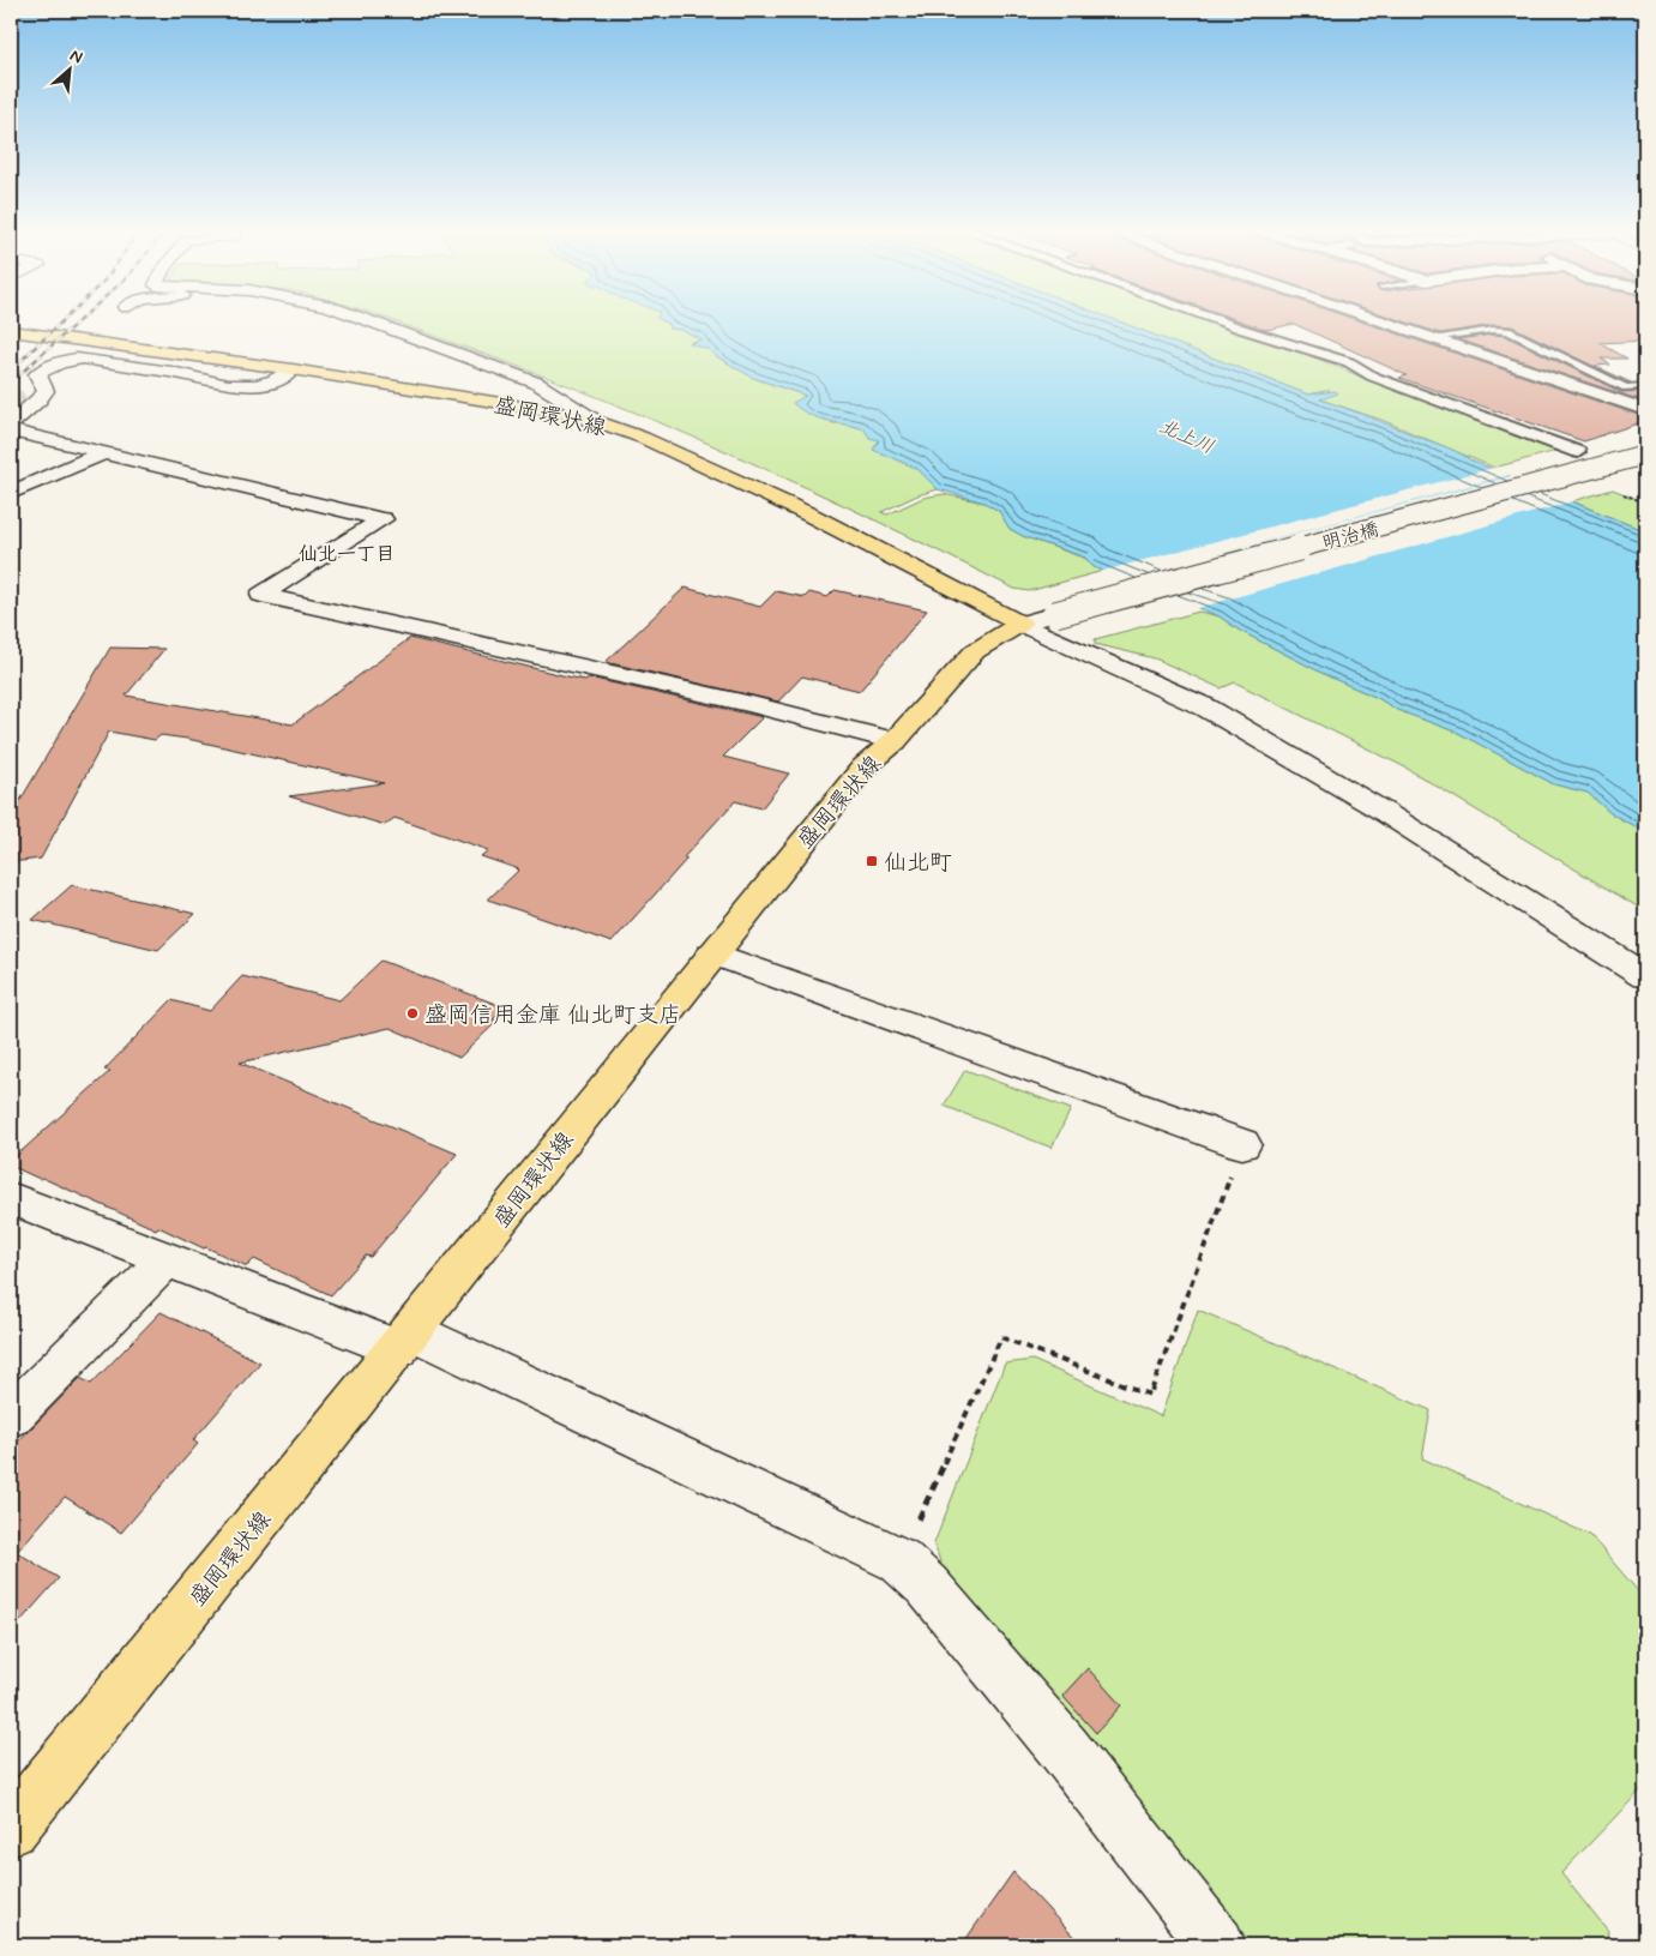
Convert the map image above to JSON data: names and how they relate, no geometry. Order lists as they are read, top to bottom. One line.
{"streets":{"main road":["盛岡環状線"],"street":["明治橋"]},"crossings":[["盛岡環状線","明治橋"]],"districts":["仙北一丁目"],"water":["北上川"],"places":{"transit":["仙北町"],"other":["盛岡信用金庫 仙北町支店"]},"north":"top right"}
